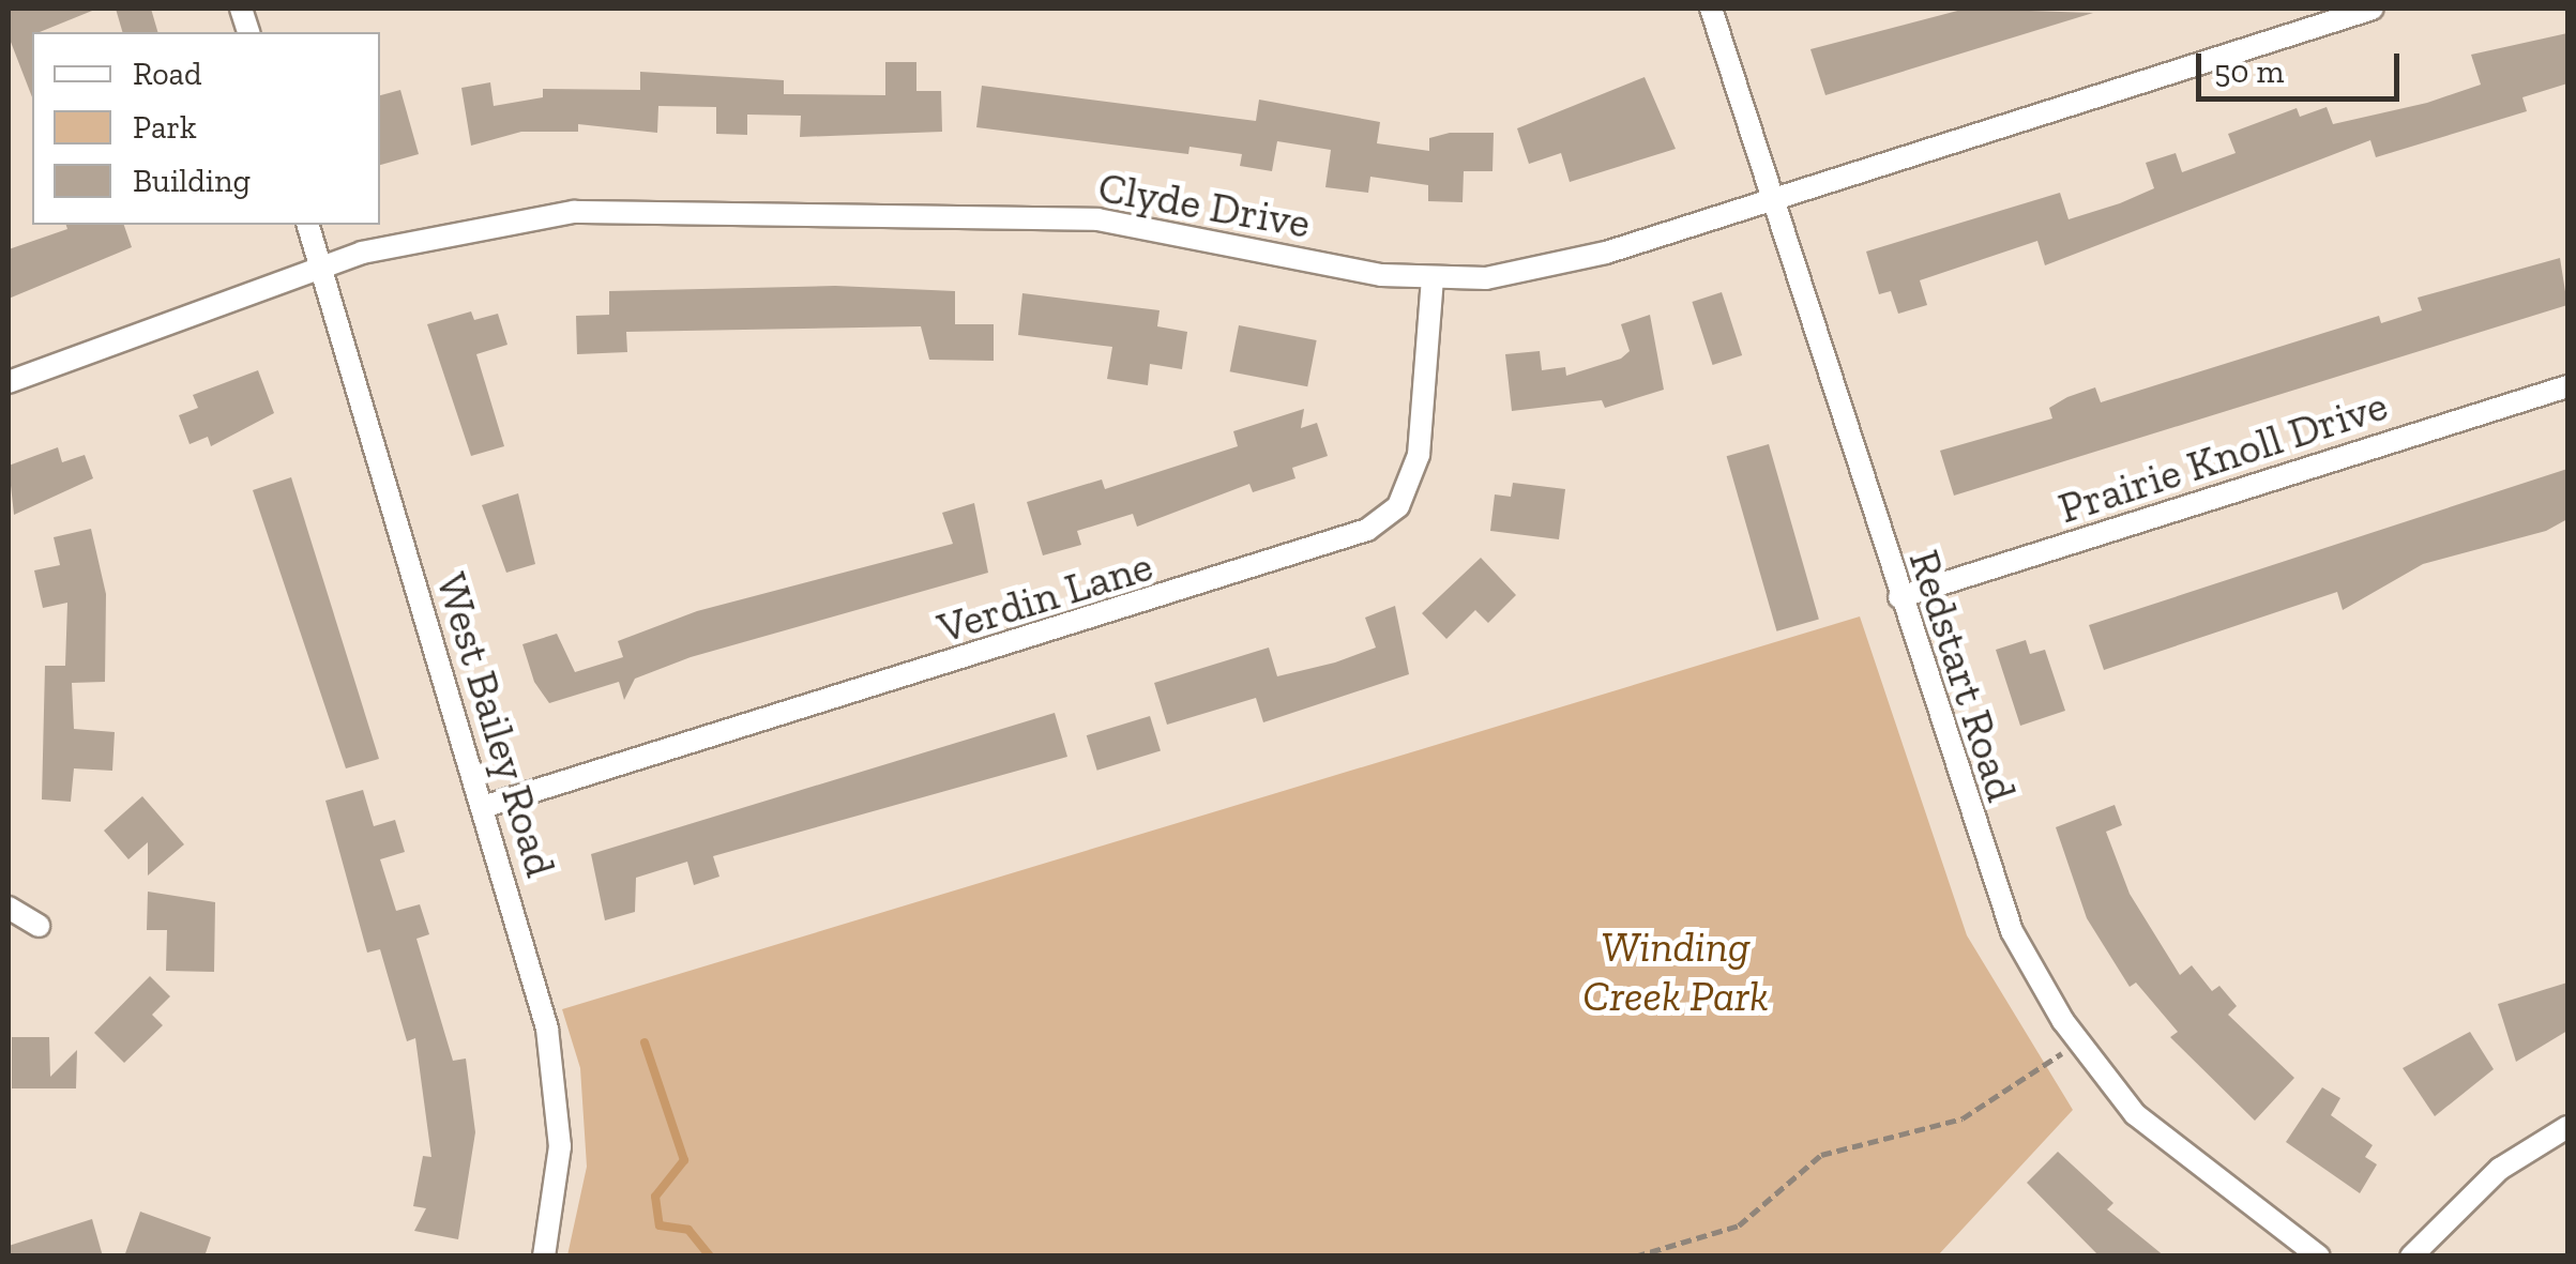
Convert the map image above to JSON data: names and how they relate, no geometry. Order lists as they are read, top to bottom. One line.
{"streets":{"street":["Clyde Drive","Prairie Knoll Drive","Verdin Lane","Redstart Road","West Bailey Road"]},"crossings":[["Clyde Drive","Verdin Lane"],["Clyde Drive","Redstart Road"],["Clyde Drive","West Bailey Road"],["Prairie Knoll Drive","Redstart Road"],["Verdin Lane","West Bailey Road"]],"parks":["Winding Creek Park"],"legend":["Road","Park","Building"],"scale_bar":"50 m"}
